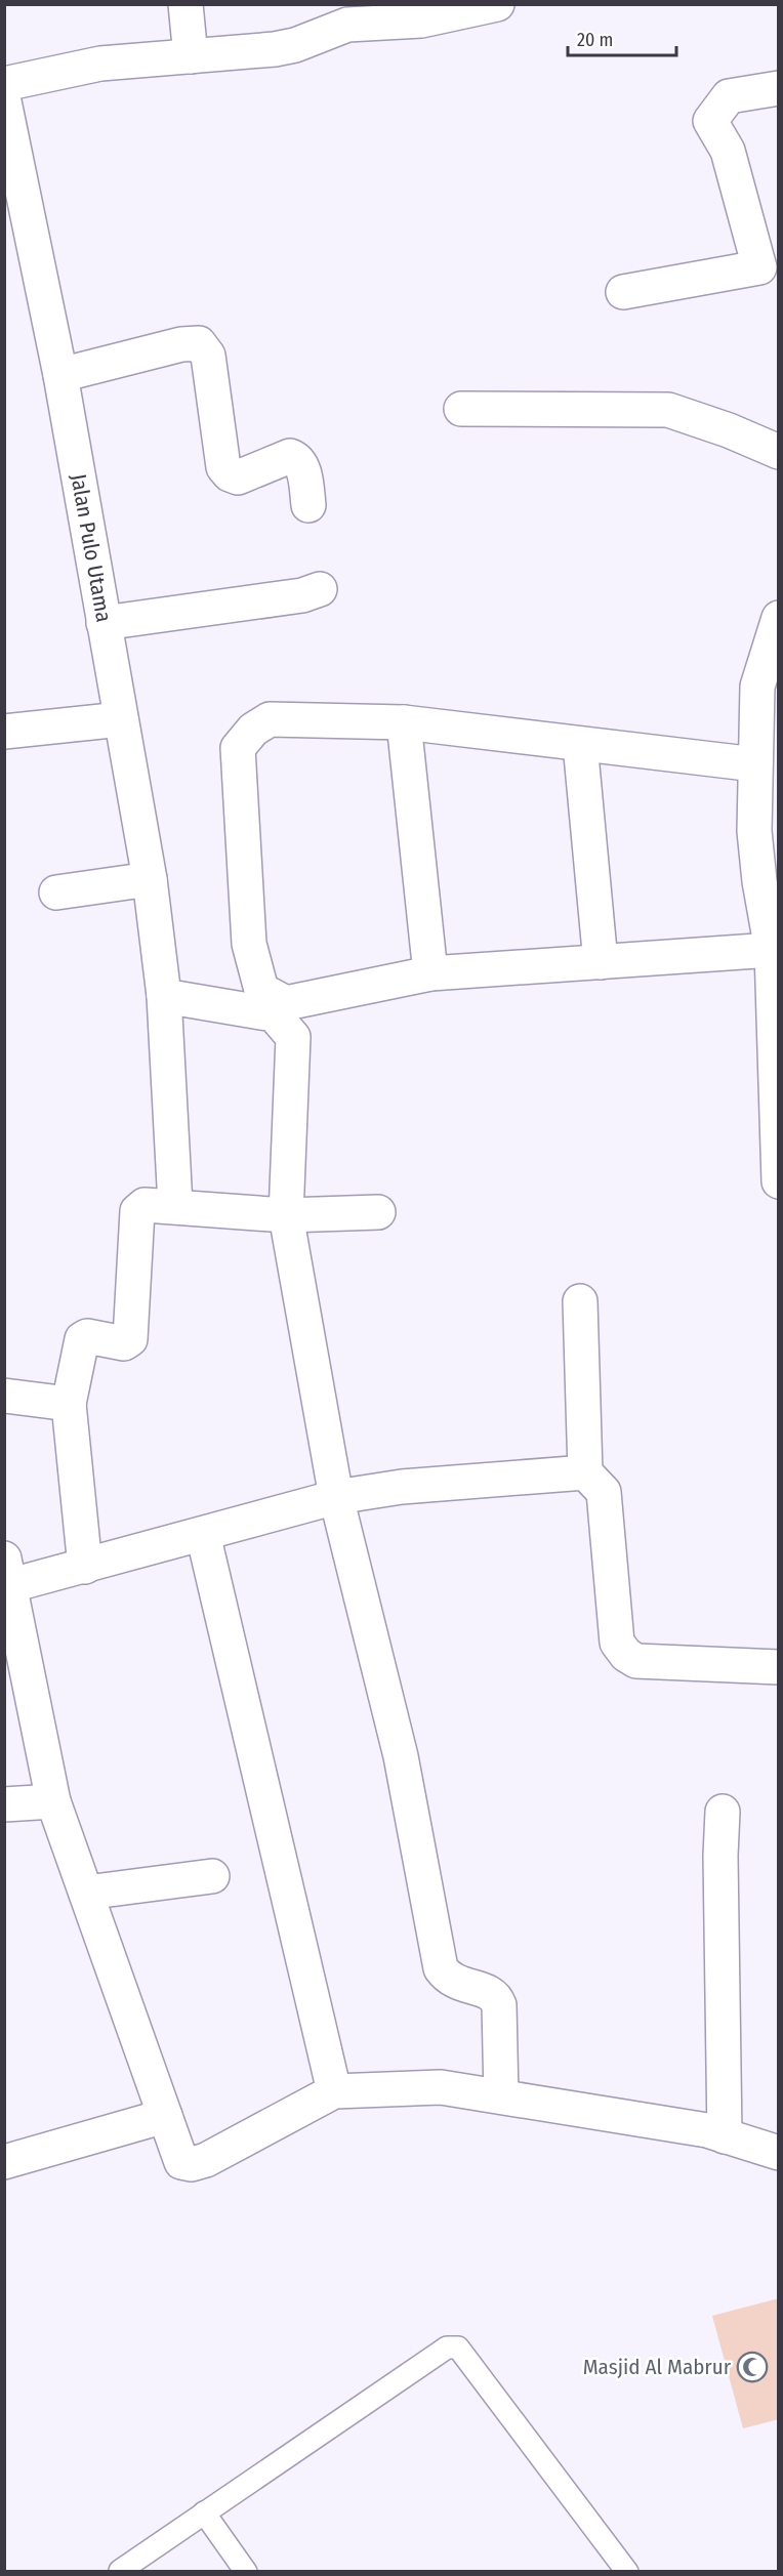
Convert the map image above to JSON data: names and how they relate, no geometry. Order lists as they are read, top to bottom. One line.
{"streets":{"street":["Jalan Pulo Utama"]},"places":{"mosque":["Masjid Al Mabrur"]},"scale_bar":"20 m"}
